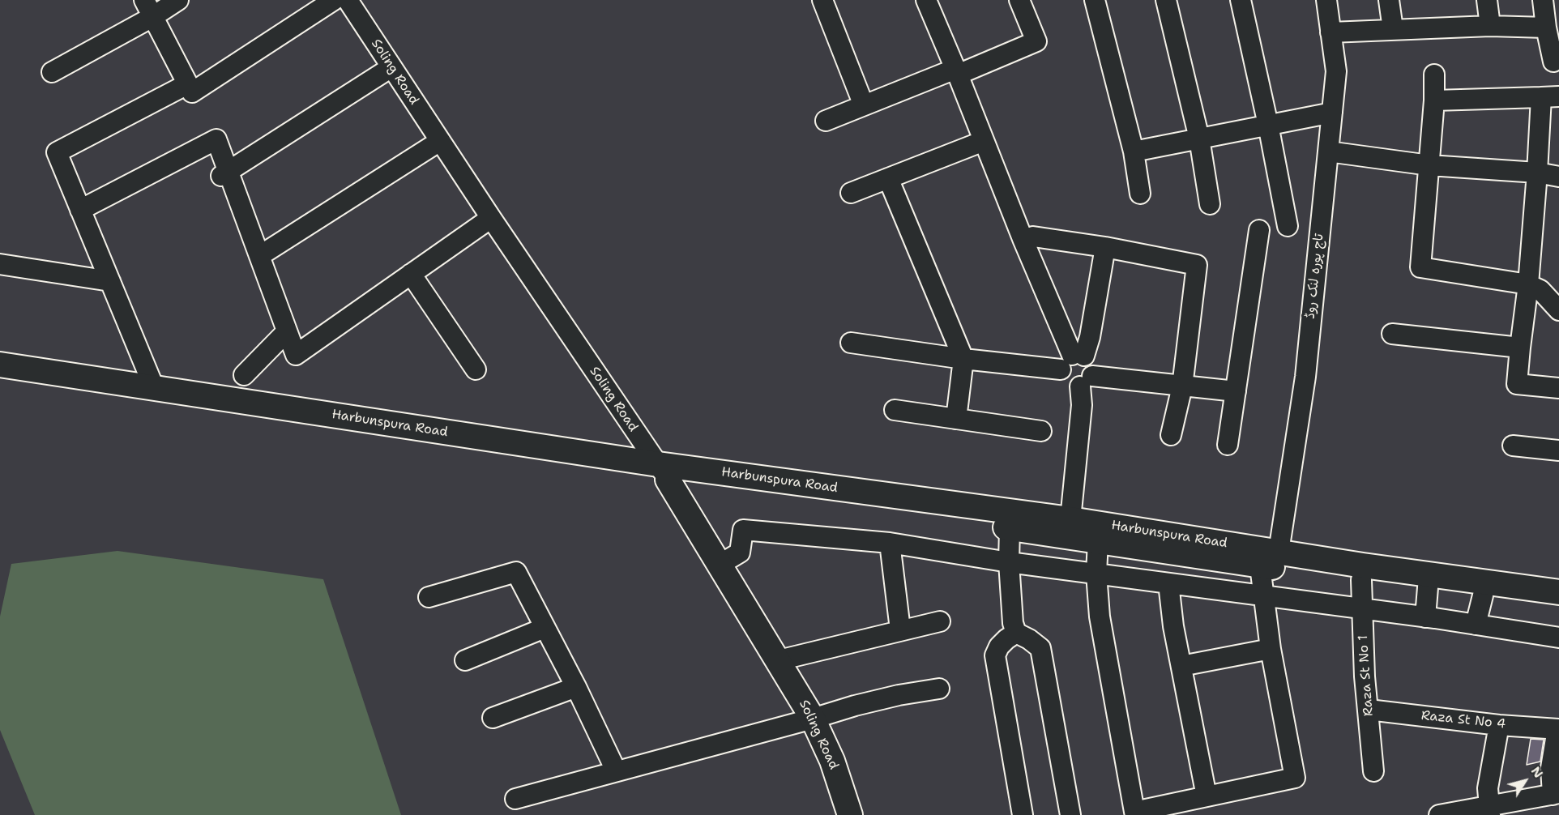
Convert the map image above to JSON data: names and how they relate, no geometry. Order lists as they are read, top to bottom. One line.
{"streets":{"main road":["Soling Road","Harbunspura Road"],"street":["تاج پورہ لنک روڈ","Raza St No 1","Raza St No 4"]},"crossings":[["Soling Road","Harbunspura Road"],["تاج پورہ لنک روڈ","Harbunspura Road"],["Harbunspura Road","Raza St No 1"],["Raza St No 1","Raza St No 4"]],"north":"top right"}
